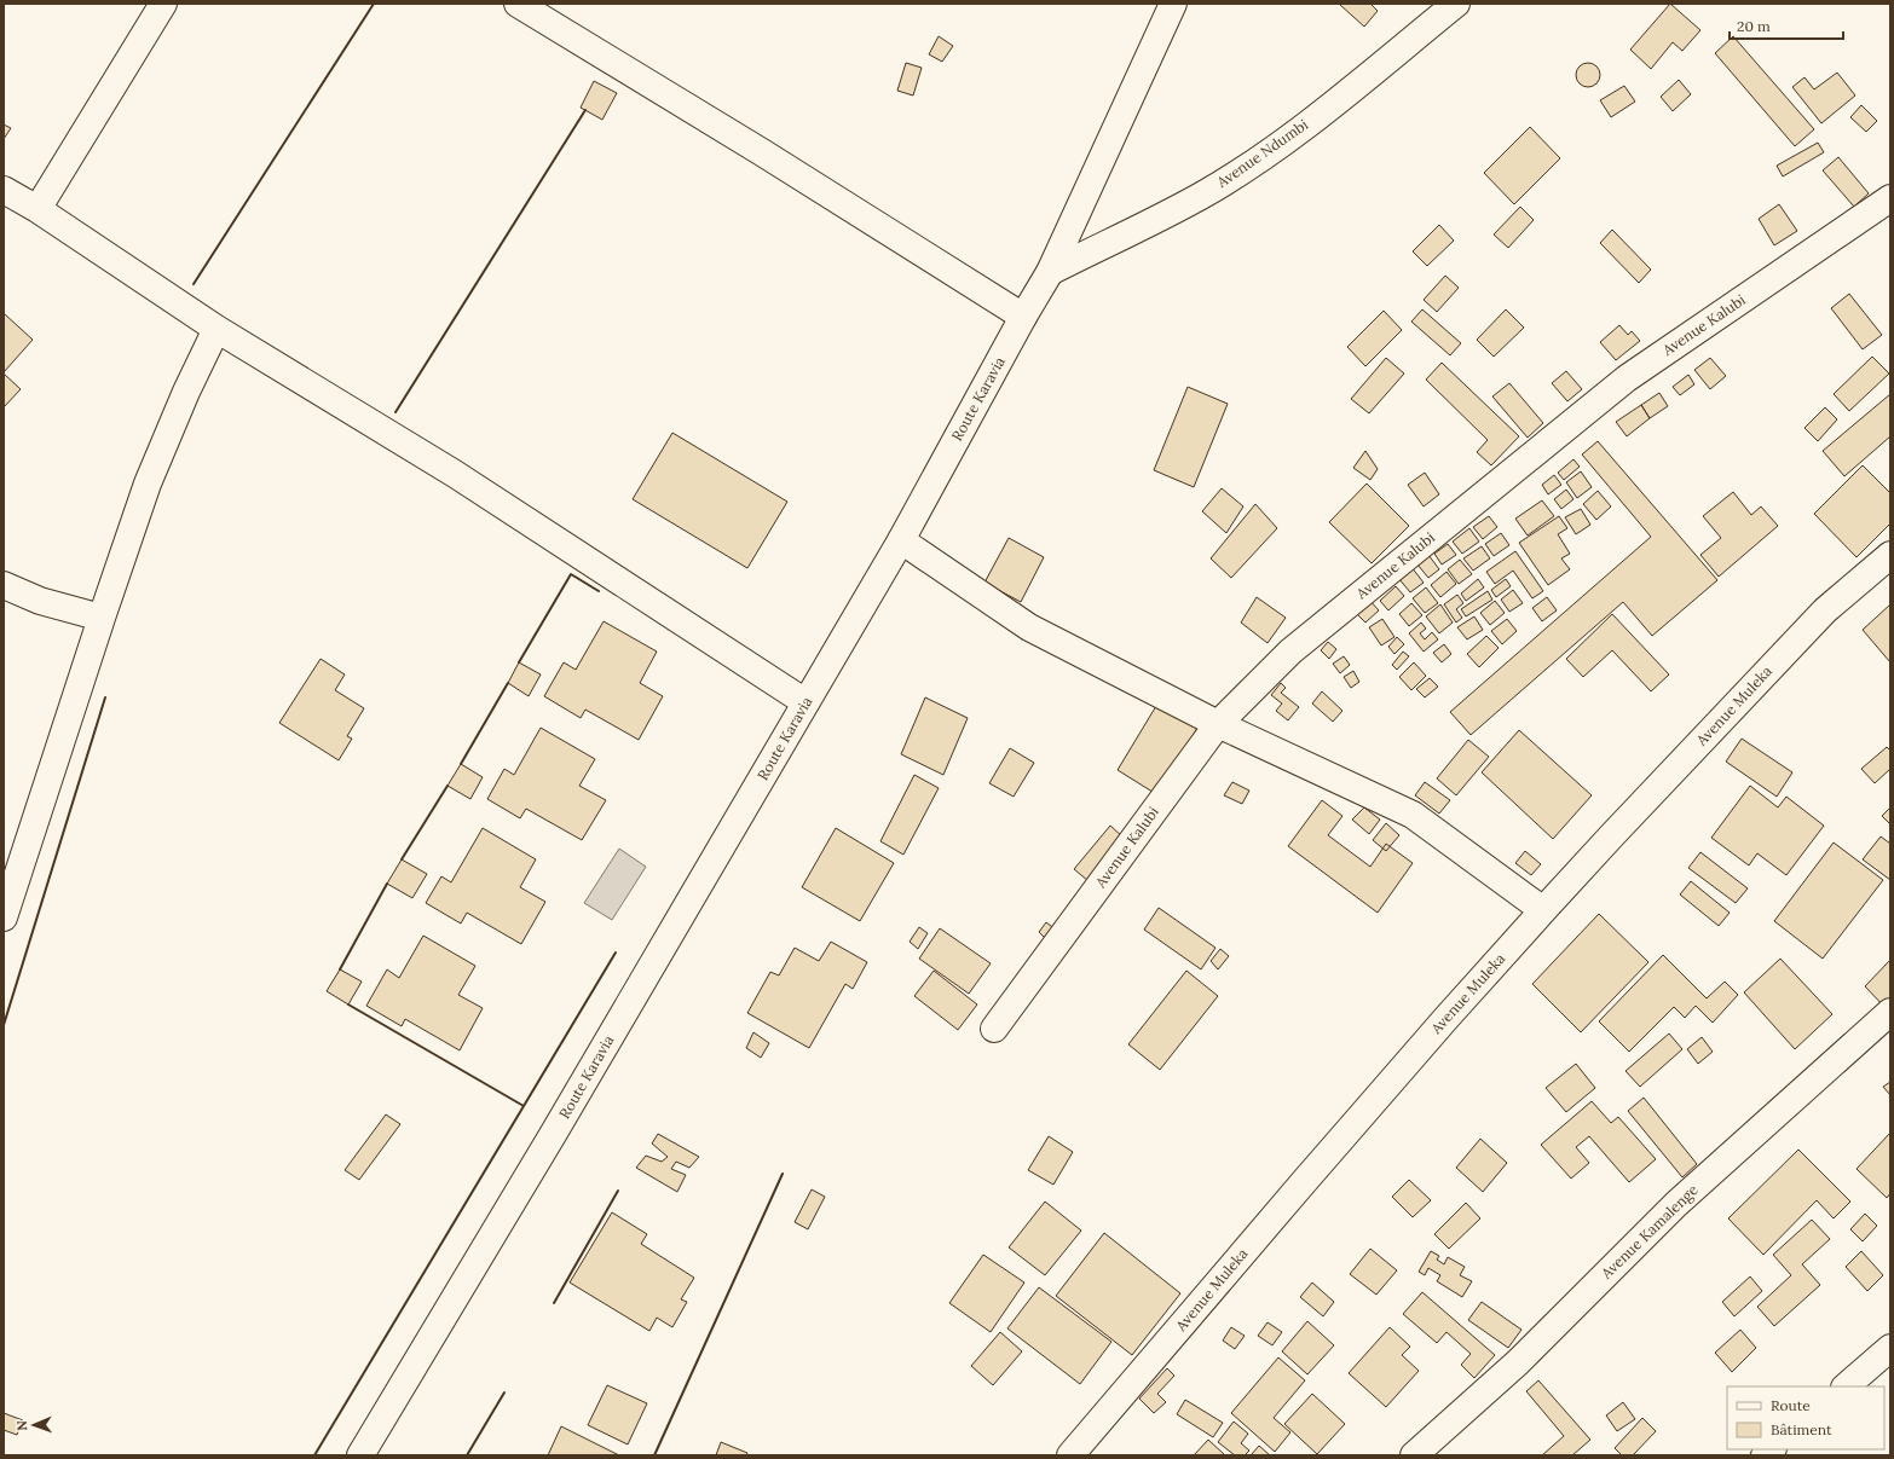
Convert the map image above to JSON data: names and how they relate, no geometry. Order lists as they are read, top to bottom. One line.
{"streets":{"street":["Avenue Ndumbi","Avenue Kalubi","Route Karavia","Avenue Muleka","Avenue Kamalenge"]},"crossings":[["Avenue Ndumbi","Route Karavia"]],"legend":["Route","Bâtiment"],"scale_bar":"20 m","north":"left"}
